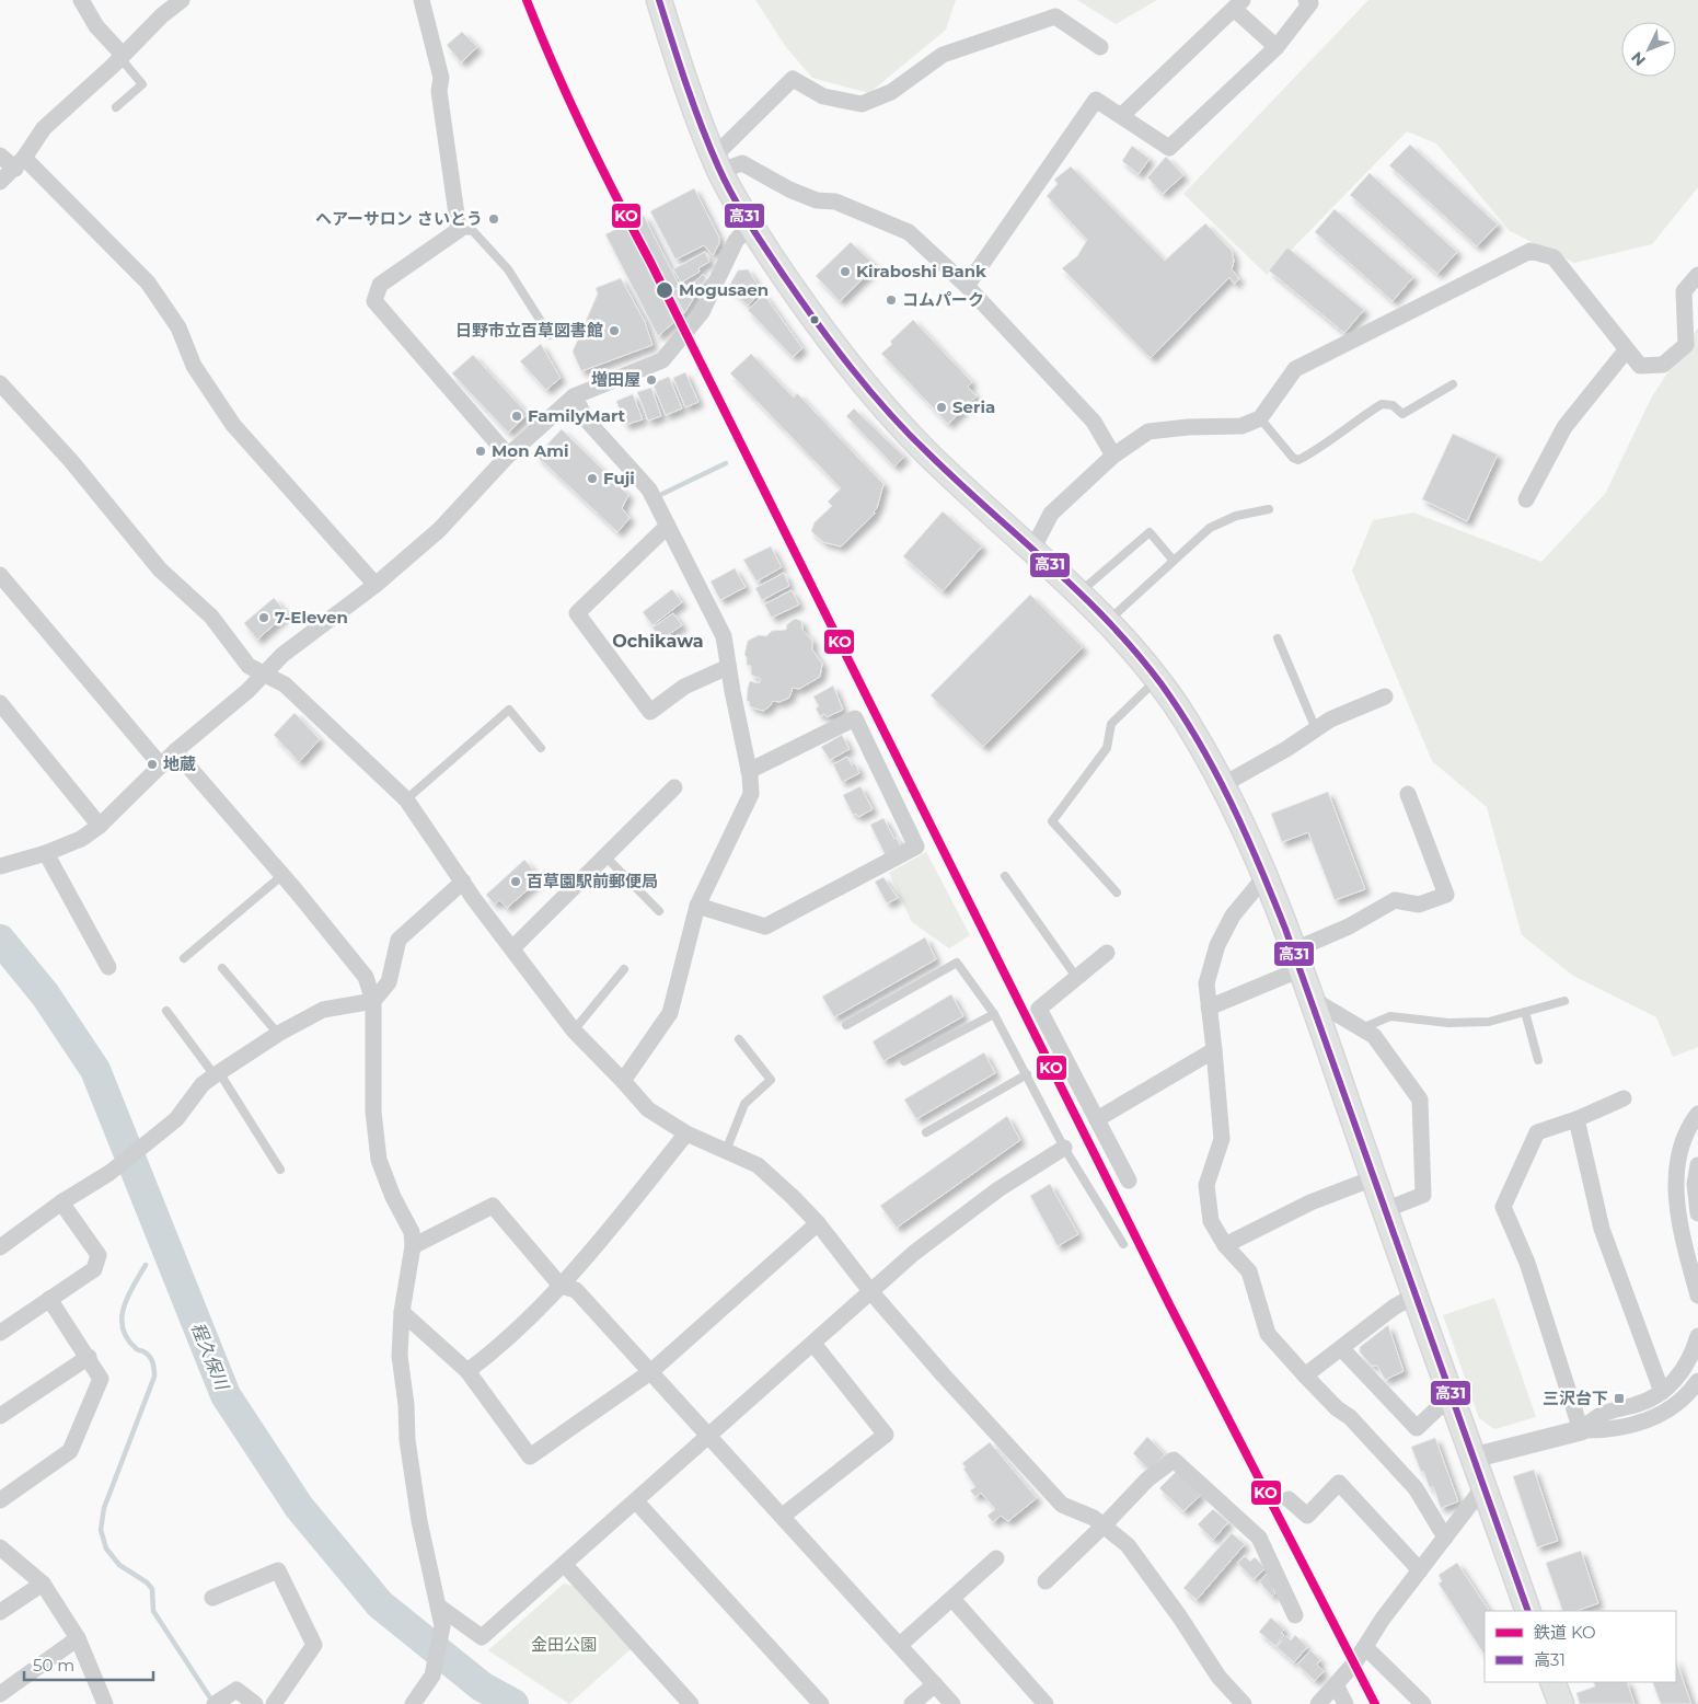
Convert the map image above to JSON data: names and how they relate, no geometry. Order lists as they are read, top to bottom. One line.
{"districts":["Ochikawa"],"water":["程久保川"],"parks":["金田公園"],"places":{"other":["ヘアーサロン さいとう","Kiraboshi Bank","Mogusaen","コムパーク","日野市立百草図書館","増田屋","Seria","FamilyMart","Mon Ami","Fuji","7-Eleven","地蔵","百草園駅前郵便局"],"transit":["三沢台下"]},"lines":["rail line KO","transit line 高31"],"legend":["鉄道 KO","高31"],"scale_bar":"50 m","north":"bottom left"}
